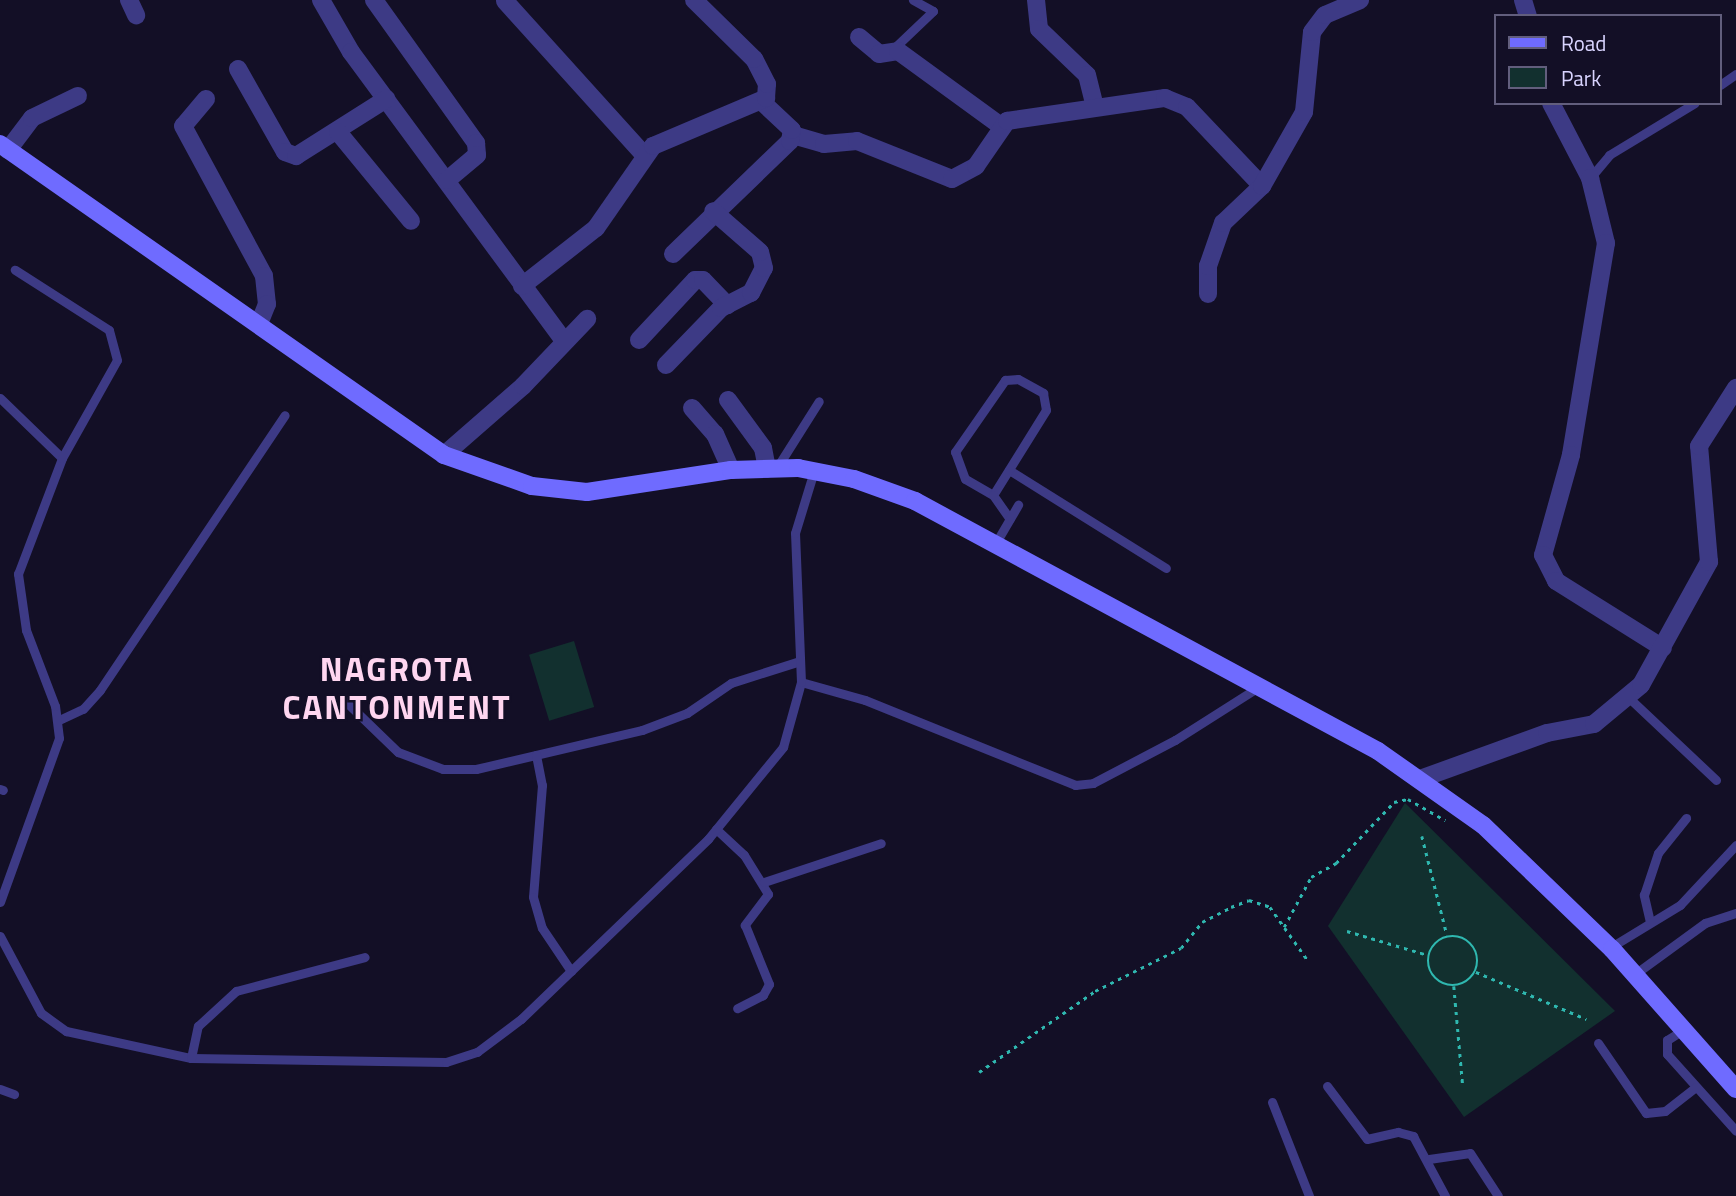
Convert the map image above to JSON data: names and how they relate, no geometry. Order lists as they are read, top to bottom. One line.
{"districts":["NAGROTA CANTONMENT"],"legend":["Road","Park"]}
